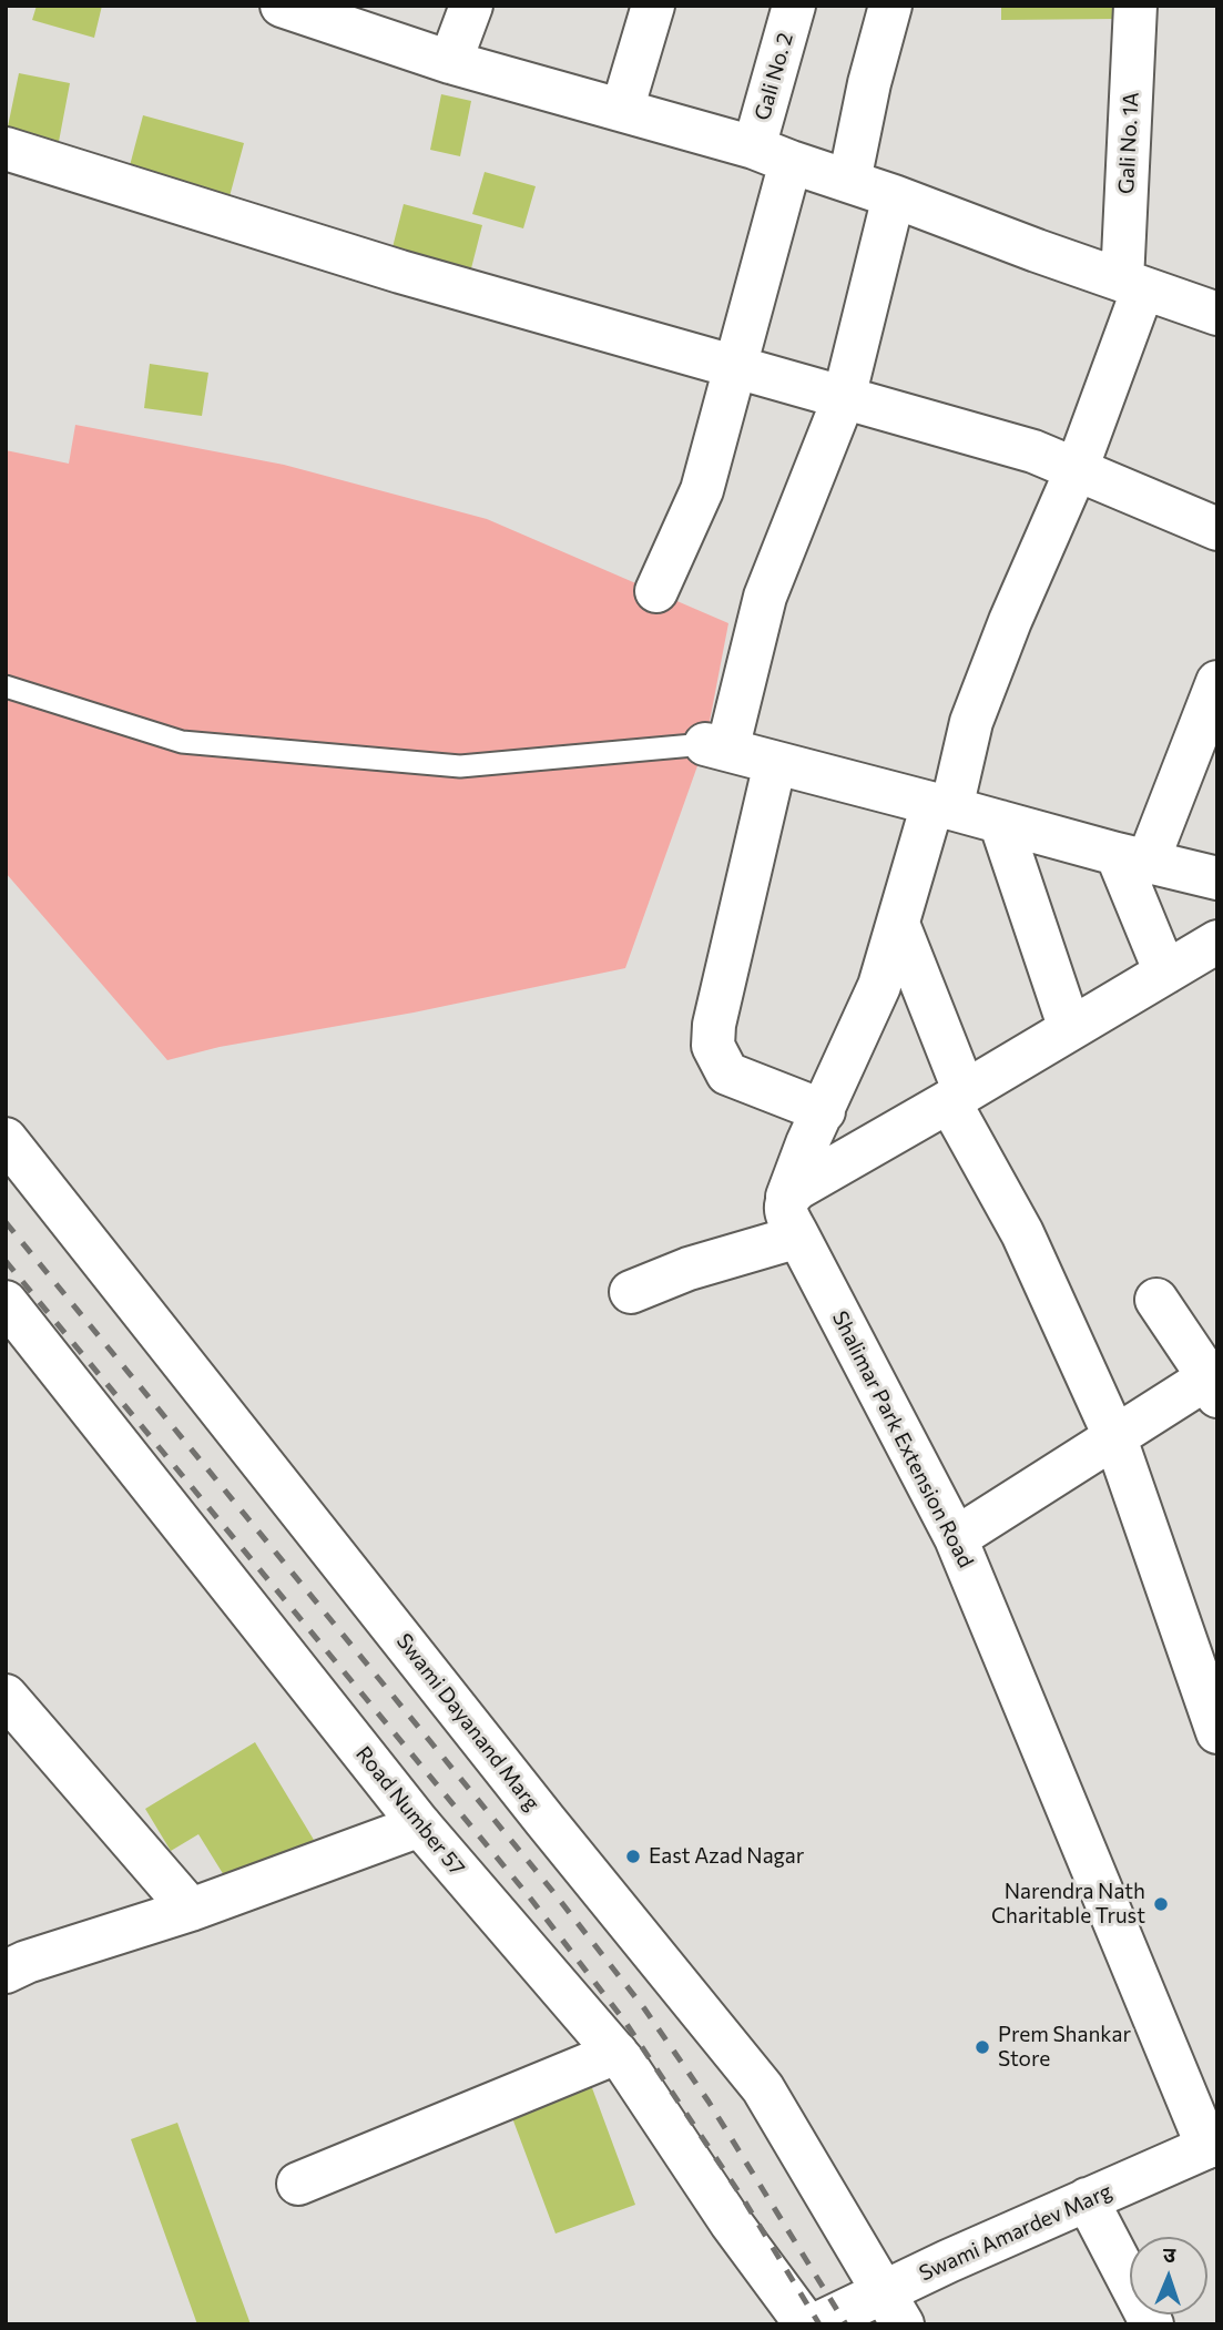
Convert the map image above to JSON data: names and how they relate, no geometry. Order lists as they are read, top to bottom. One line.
{"streets":{"street":["Gali No. 2","Gali No. 1A","Shalimar Park Extension Road","Swami Dayanand Marg","Road Number 57","Swami Amardev Marg"]},"crossings":[["Gali No. 1A","Shalimar Park Extension Road"],["Shalimar Park Extension Road","Swami Amardev Marg"],["Swami Dayanand Marg","Swami Amardev Marg"]],"places":["East Azad Nagar","Narendra Nath Charitable Trust","Prem Shankar Store"],"north":"top"}
